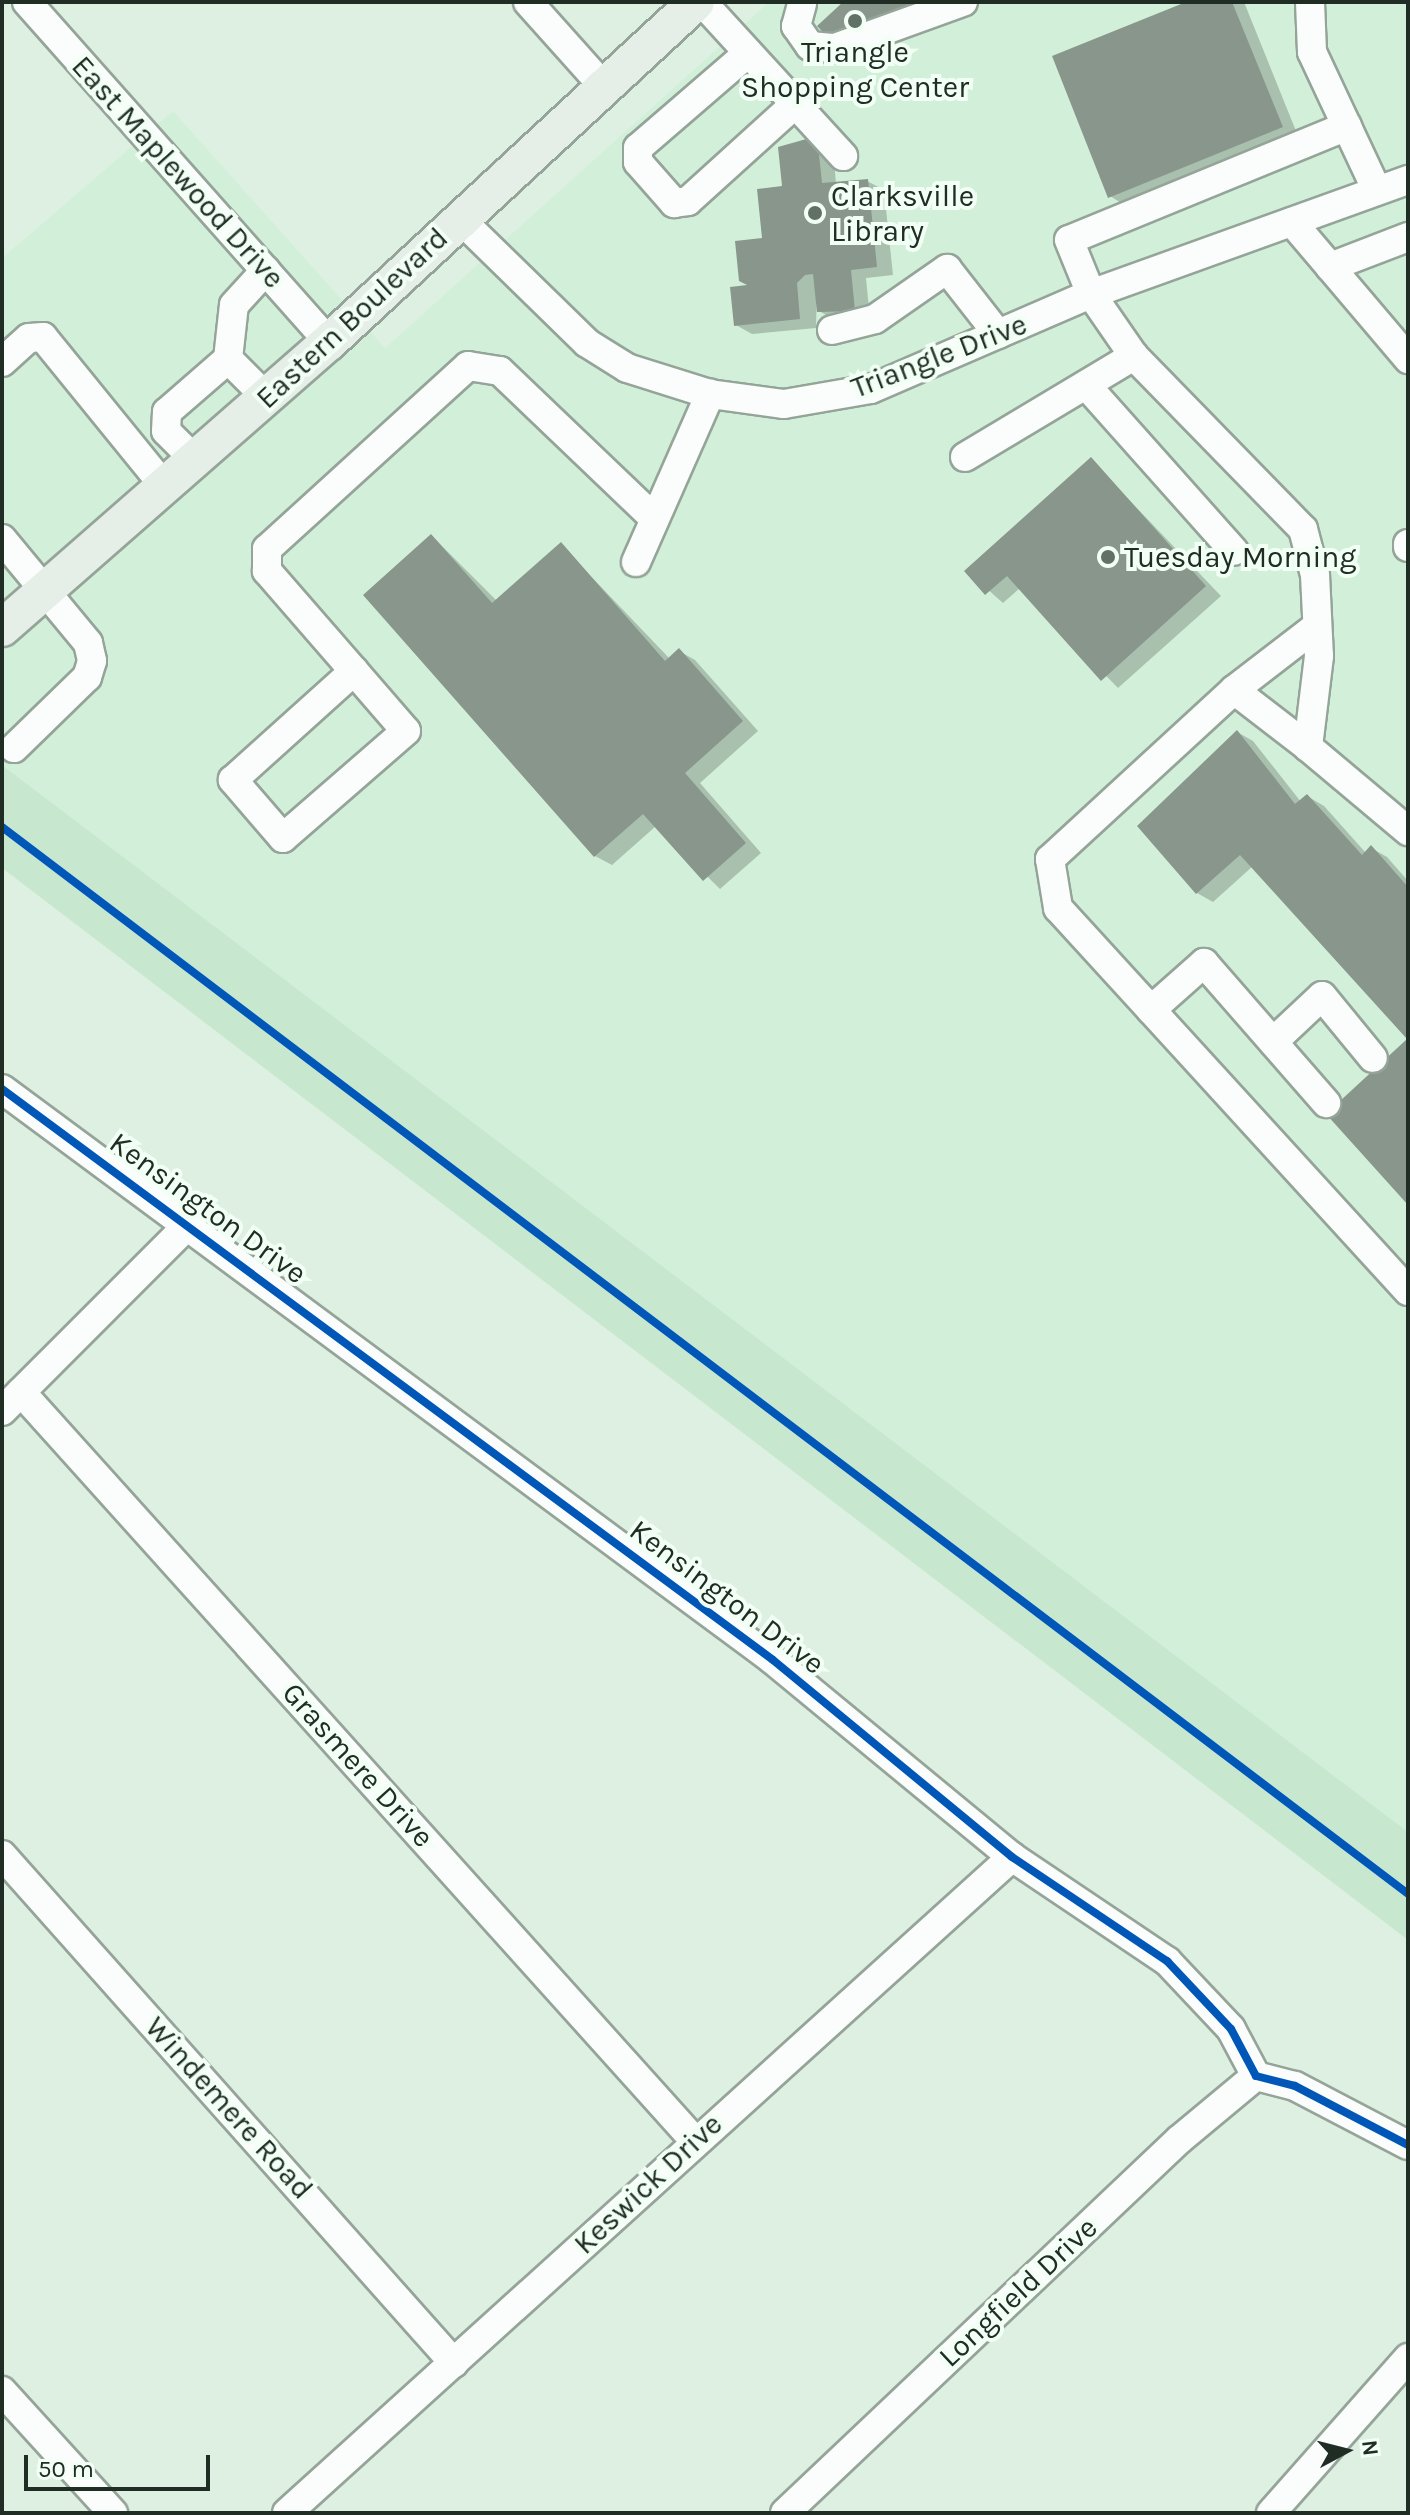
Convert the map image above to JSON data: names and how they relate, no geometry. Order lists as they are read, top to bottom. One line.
{"streets":{"main road":["Eastern Boulevard"],"street":["East Maplewood Drive","Triangle Drive","Kensington Drive","Grasmere Drive","Windemere Road","Keswick Drive","Longfield Drive"]},"crossings":[["East Maplewood Drive","Eastern Boulevard"],["Eastern Boulevard","Triangle Drive"],["Kensington Drive","Keswick Drive"],["Kensington Drive","Longfield Drive"],["Grasmere Drive","Keswick Drive"],["Windemere Road","Keswick Drive"]],"places":["Triangle Shopping Center","Clarksville Library","Tuesday Morning"],"scale_bar":"50 m","north":"right"}
